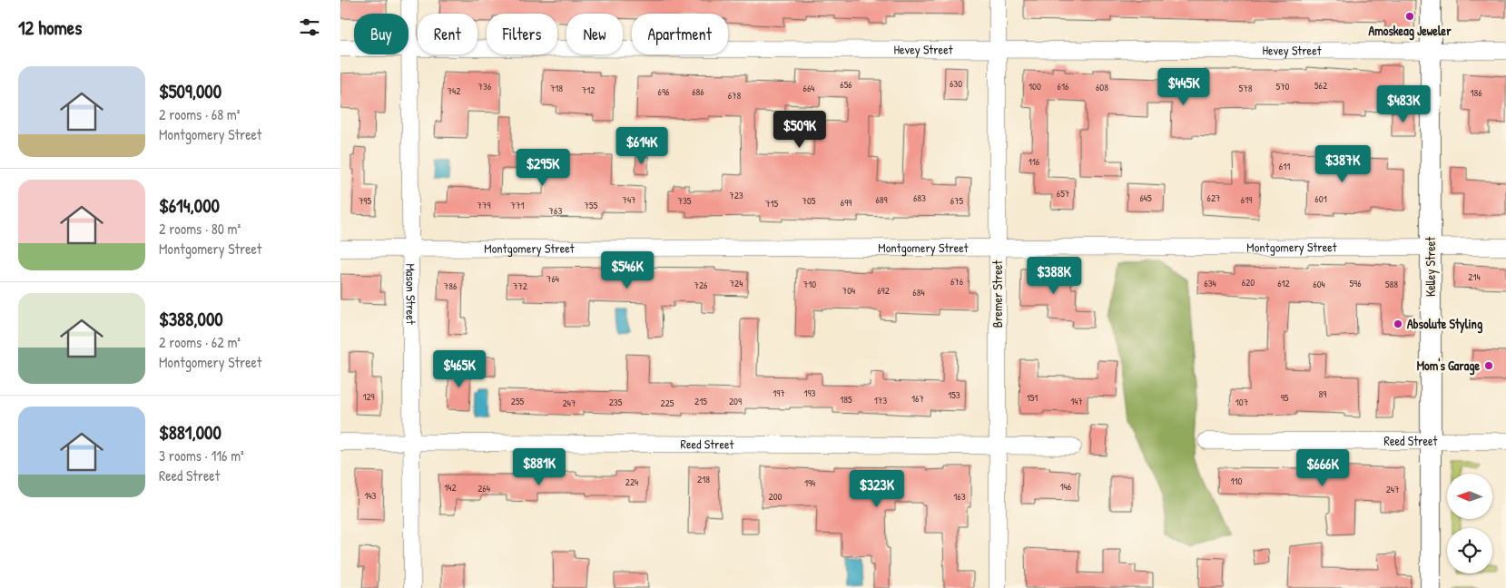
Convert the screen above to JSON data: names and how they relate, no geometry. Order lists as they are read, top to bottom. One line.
{"streets":{"street":["Hevey Street","Montgomery Street","Kelley Street","Mason Street","Bremer Street","Reed Street"]},"crossings":[["Hevey Street","Kelley Street"],["Hevey Street","Mason Street"],["Hevey Street","Bremer Street"],["Montgomery Street","Kelley Street"],["Montgomery Street","Mason Street"],["Montgomery Street","Bremer Street"],["Kelley Street","Reed Street"],["Mason Street","Reed Street"],["Bremer Street","Reed Street"]],"places":["Amoskeag Jeweler","Absolute Styling","Mom's Garage"],"house_numbers":["630","656","562","736","100","616","570","608","718","664","578","712","742","696","686","186","678","116","611","657","723","683","645","627","601","747","689","619","795","735","705","675","699","715","779","771","755","763","214","764","676","620","724","634","612","596","710","604","588","726","786","772","704","692","684","197","193","89","153","129","151","95","167","185","173","255","215","209","147","235","107","247","225","218","110","224","194","146","142","264","247","143","200","163"],"north":"left","page":{"heading":"12 homes","chip":["Buy","Rent","Filters","New","Apartment"],"list":[{"name":"$509,000","note":"2 rooms · 68 m² · Montgomery Street"},{"name":"$614,000","note":"2 rooms · 80 m² · Montgomery Street"},{"name":"$388,000","note":"2 rooms · 62 m² · Montgomery Street"},{"name":"$881,000","note":"3 rooms · 116 m² · Reed Street"}],"price":["$445K","$483K","$509K","$614K","$387K","$295K","$546K","$388K","$465K","$881K","$666K","$323K"]}}
